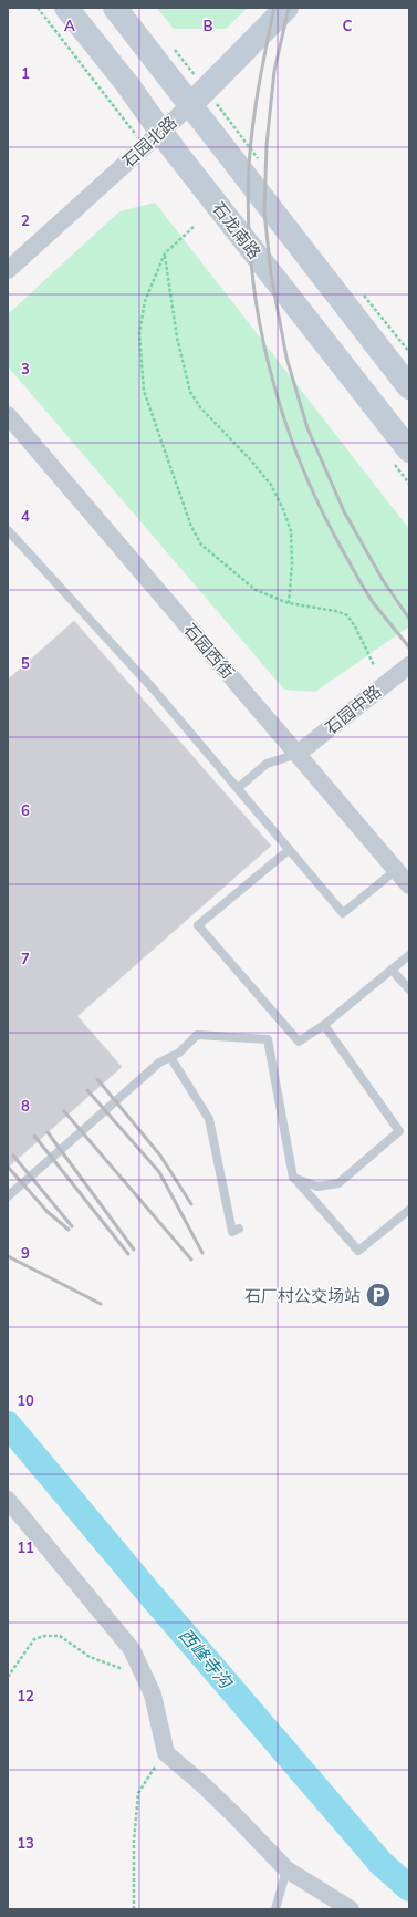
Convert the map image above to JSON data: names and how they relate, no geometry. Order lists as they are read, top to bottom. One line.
{"streets":{"main road":["石园北路","石龙南路"],"street":["石园西街","石园中路"]},"crossings":[["石园北路","石龙南路"],["石园西街","石园中路"]],"water":["西峰寺沟"],"places":{"parking":["石厂村公交场站"]},"grid":{"columns":["A","B","C"],"rows":["1","2","3","4","5","6","7","8","9","10","11","12","13"]}}
